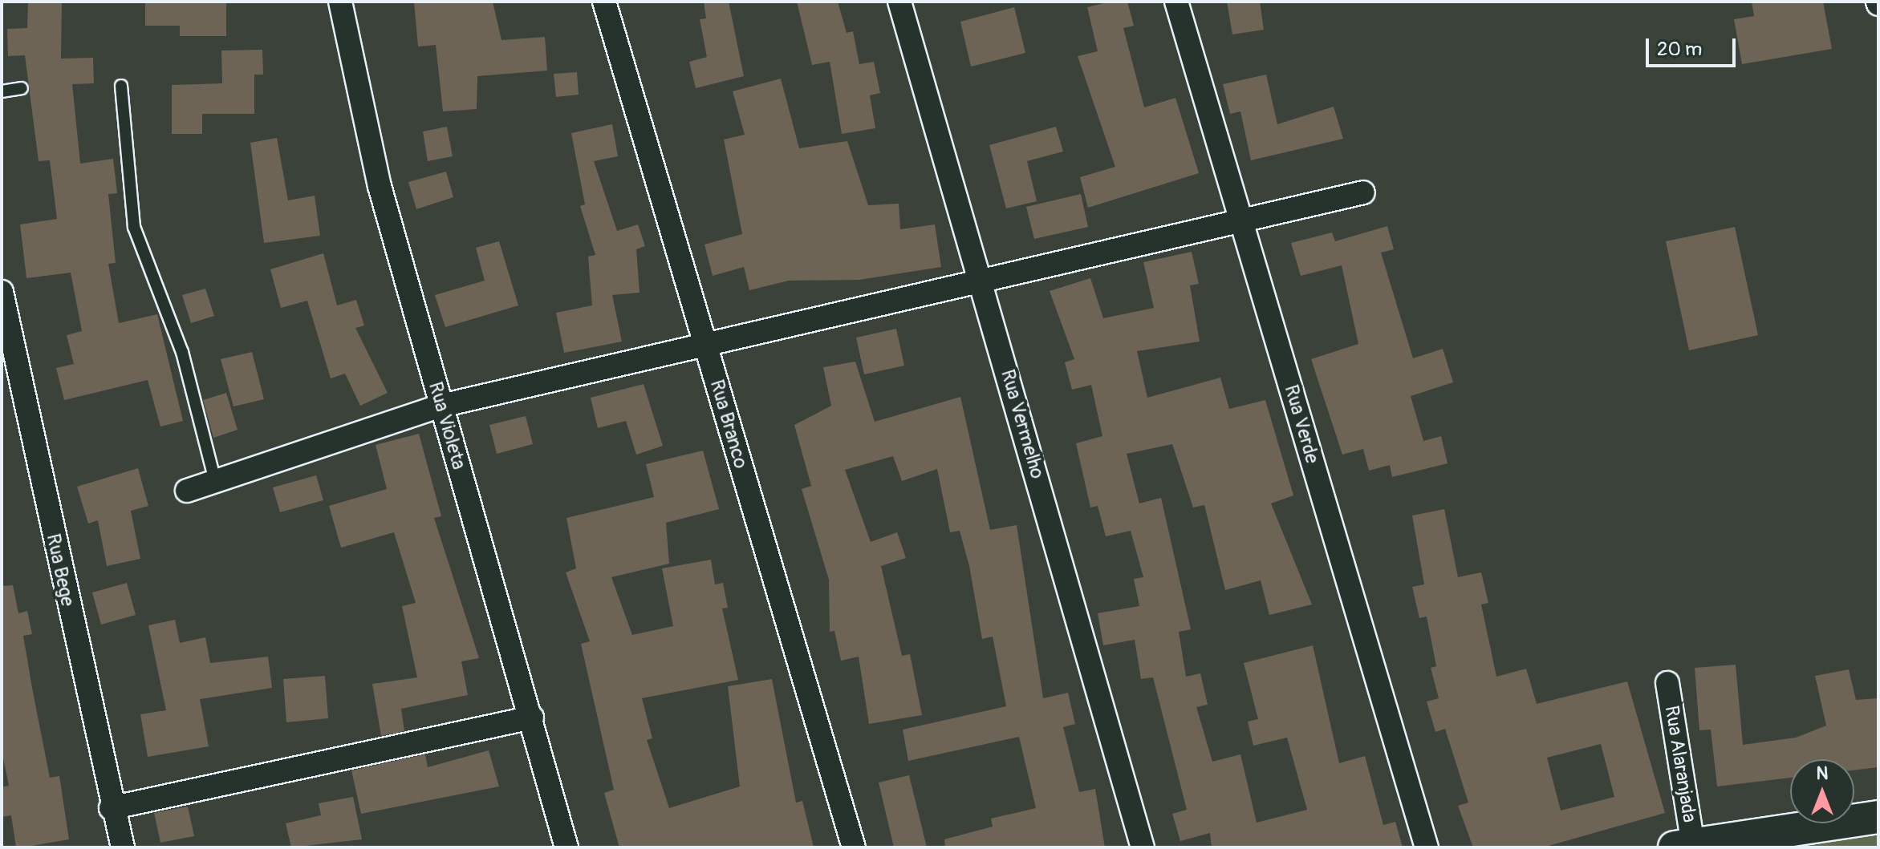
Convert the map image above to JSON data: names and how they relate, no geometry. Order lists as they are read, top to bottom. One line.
{"streets":{"street":["Rua Branco","Rua Vermelho","Rua Verde","Rua Violeta","Rua Bege","Rua Alaranjada"]},"scale_bar":"20 m","north":"top"}
